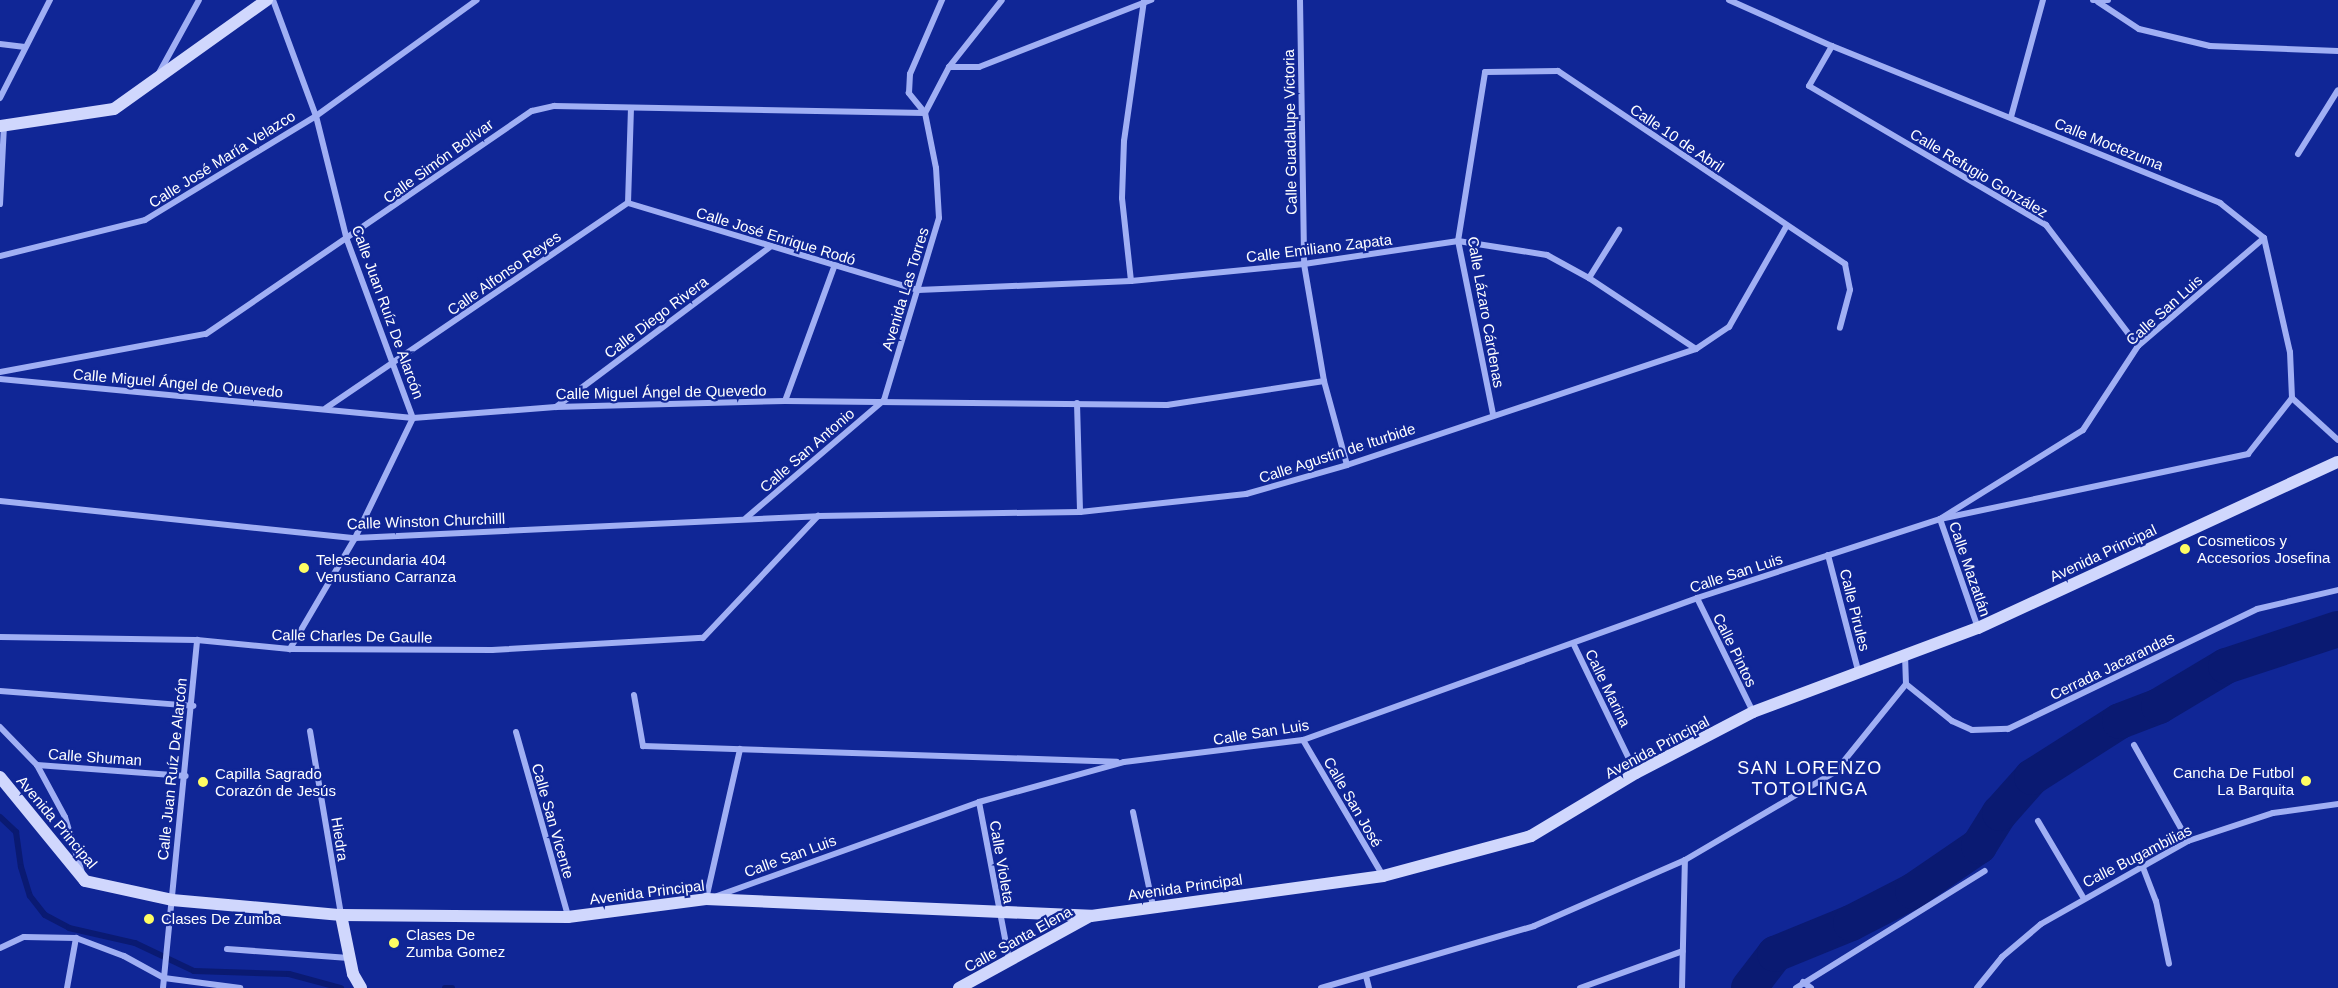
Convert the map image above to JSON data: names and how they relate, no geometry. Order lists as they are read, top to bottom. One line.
{"streets":{"street":["Calle Guadalupe Victoria","Calle 10 de Abril","Calle Moctezuma","Calle José María Velazco","Calle Simón Bolívar","Calle Refugio González","Calle José Enrique Rodó","Calle Emiliano Zapata","Calle Alfonso Reyes","Avenida Las Torres","Calle San Luis","Calle Juan Ruíz De Alarcón","Calle Lázaro Cárdenas","Calle Diego Rivera","Calle Miguel Ángel de Quevedo","Calle San Antonio","Calle Agustín de Iturbide","Calle Winston Churchilll","Avenida Principal","Calle Mazatlán","Calle Pirules","Calle Charles De Gaulle","Calle Pintos","Cerrada Jacarandas","Calle Marina","Calle Shuman","Calle San José","Calle San Vicente","Hiedra","Calle Bugambilias","Calle Violeta","Calle Santa Elena"]},"crossings":[["Calle Guadalupe Victoria","Calle Emiliano Zapata"],["Calle Guadalupe Victoria","Calle Miguel Ángel de Quevedo"],["Calle Guadalupe Victoria","Calle Agustín de Iturbide"],["Calle 10 de Abril","Calle Lázaro Cárdenas"],["Calle 10 de Abril","Calle Agustín de Iturbide"],["Calle Moctezuma","Calle Refugio González"],["Calle Moctezuma","Calle San Luis"],["Calle José María Velazco","Calle Juan Ruíz De Alarcón"],["Calle Simón Bolívar","Avenida Las Torres"],["Calle Simón Bolívar","Calle Juan Ruíz De Alarcón"],["Calle Refugio González","Calle San Luis"],["Calle José Enrique Rodó","Calle Emiliano Zapata"],["Calle José Enrique Rodó","Calle Alfonso Reyes"],["Calle José Enrique Rodó","Avenida Las Torres"],["Calle José Enrique Rodó","Calle Diego Rivera"],["Calle Emiliano Zapata","Avenida Las Torres"],["Calle Emiliano Zapata","Calle Lázaro Cárdenas"],["Calle Emiliano Zapata","Calle Agustín de Iturbide"],["Calle Alfonso Reyes","Calle Juan Ruíz De Alarcón"],["Calle Alfonso Reyes","Calle Miguel Ángel de Quevedo"],["Avenida Las Torres","Calle Miguel Ángel de Quevedo"],["Avenida Las Torres","Calle San Antonio"],["Calle San Luis","Avenida Principal"],["Calle San Luis","Calle Mazatlán"],["Calle San Luis","Calle Pirules"],["Calle San Luis","Calle Pintos"],["Calle San Luis","Calle Marina"],["Calle San Luis","Calle San José"],["Calle San Luis","Calle Violeta"],["Calle Juan Ruíz De Alarcón","Calle Miguel Ángel de Quevedo"],["Calle Juan Ruíz De Alarcón","Calle Winston Churchilll"],["Calle Juan Ruíz De Alarcón","Avenida Principal"],["Calle Juan Ruíz De Alarcón","Calle Charles De Gaulle"],["Calle Juan Ruíz De Alarcón","Calle Shuman"],["Calle Lázaro Cárdenas","Calle Agustín de Iturbide"],["Calle Diego Rivera","Calle Miguel Ángel de Quevedo"],["Calle Miguel Ángel de Quevedo","Calle San Antonio"],["Calle San Antonio","Calle Winston Churchilll"],["Calle Agustín de Iturbide","Calle Winston Churchilll"],["Calle Agustín de Iturbide","Calle Charles De Gaulle"],["Calle Winston Churchilll","Calle Charles De Gaulle"],["Avenida Principal","Calle Mazatlán"],["Avenida Principal","Calle Pirules"],["Avenida Principal","Calle Pintos"],["Avenida Principal","Calle Marina"],["Avenida Principal","Calle San José"],["Avenida Principal","Calle San Vicente"],["Avenida Principal","Hiedra"],["Avenida Principal","Calle Violeta"],["Avenida Principal","Calle Santa Elena"],["Calle Violeta","Calle Santa Elena"]],"districts":["SAN LORENZO TOTOLINGA"],"places":["Cosmeticos y Accesorios Josefina","Telesecundaria 404 Venustiano Carranza","Cancha De Futbol La Barquita","Capilla Sagrado Corazón de Jesús","Clases De Zumba","Clases De Zumba Gomez"]}
